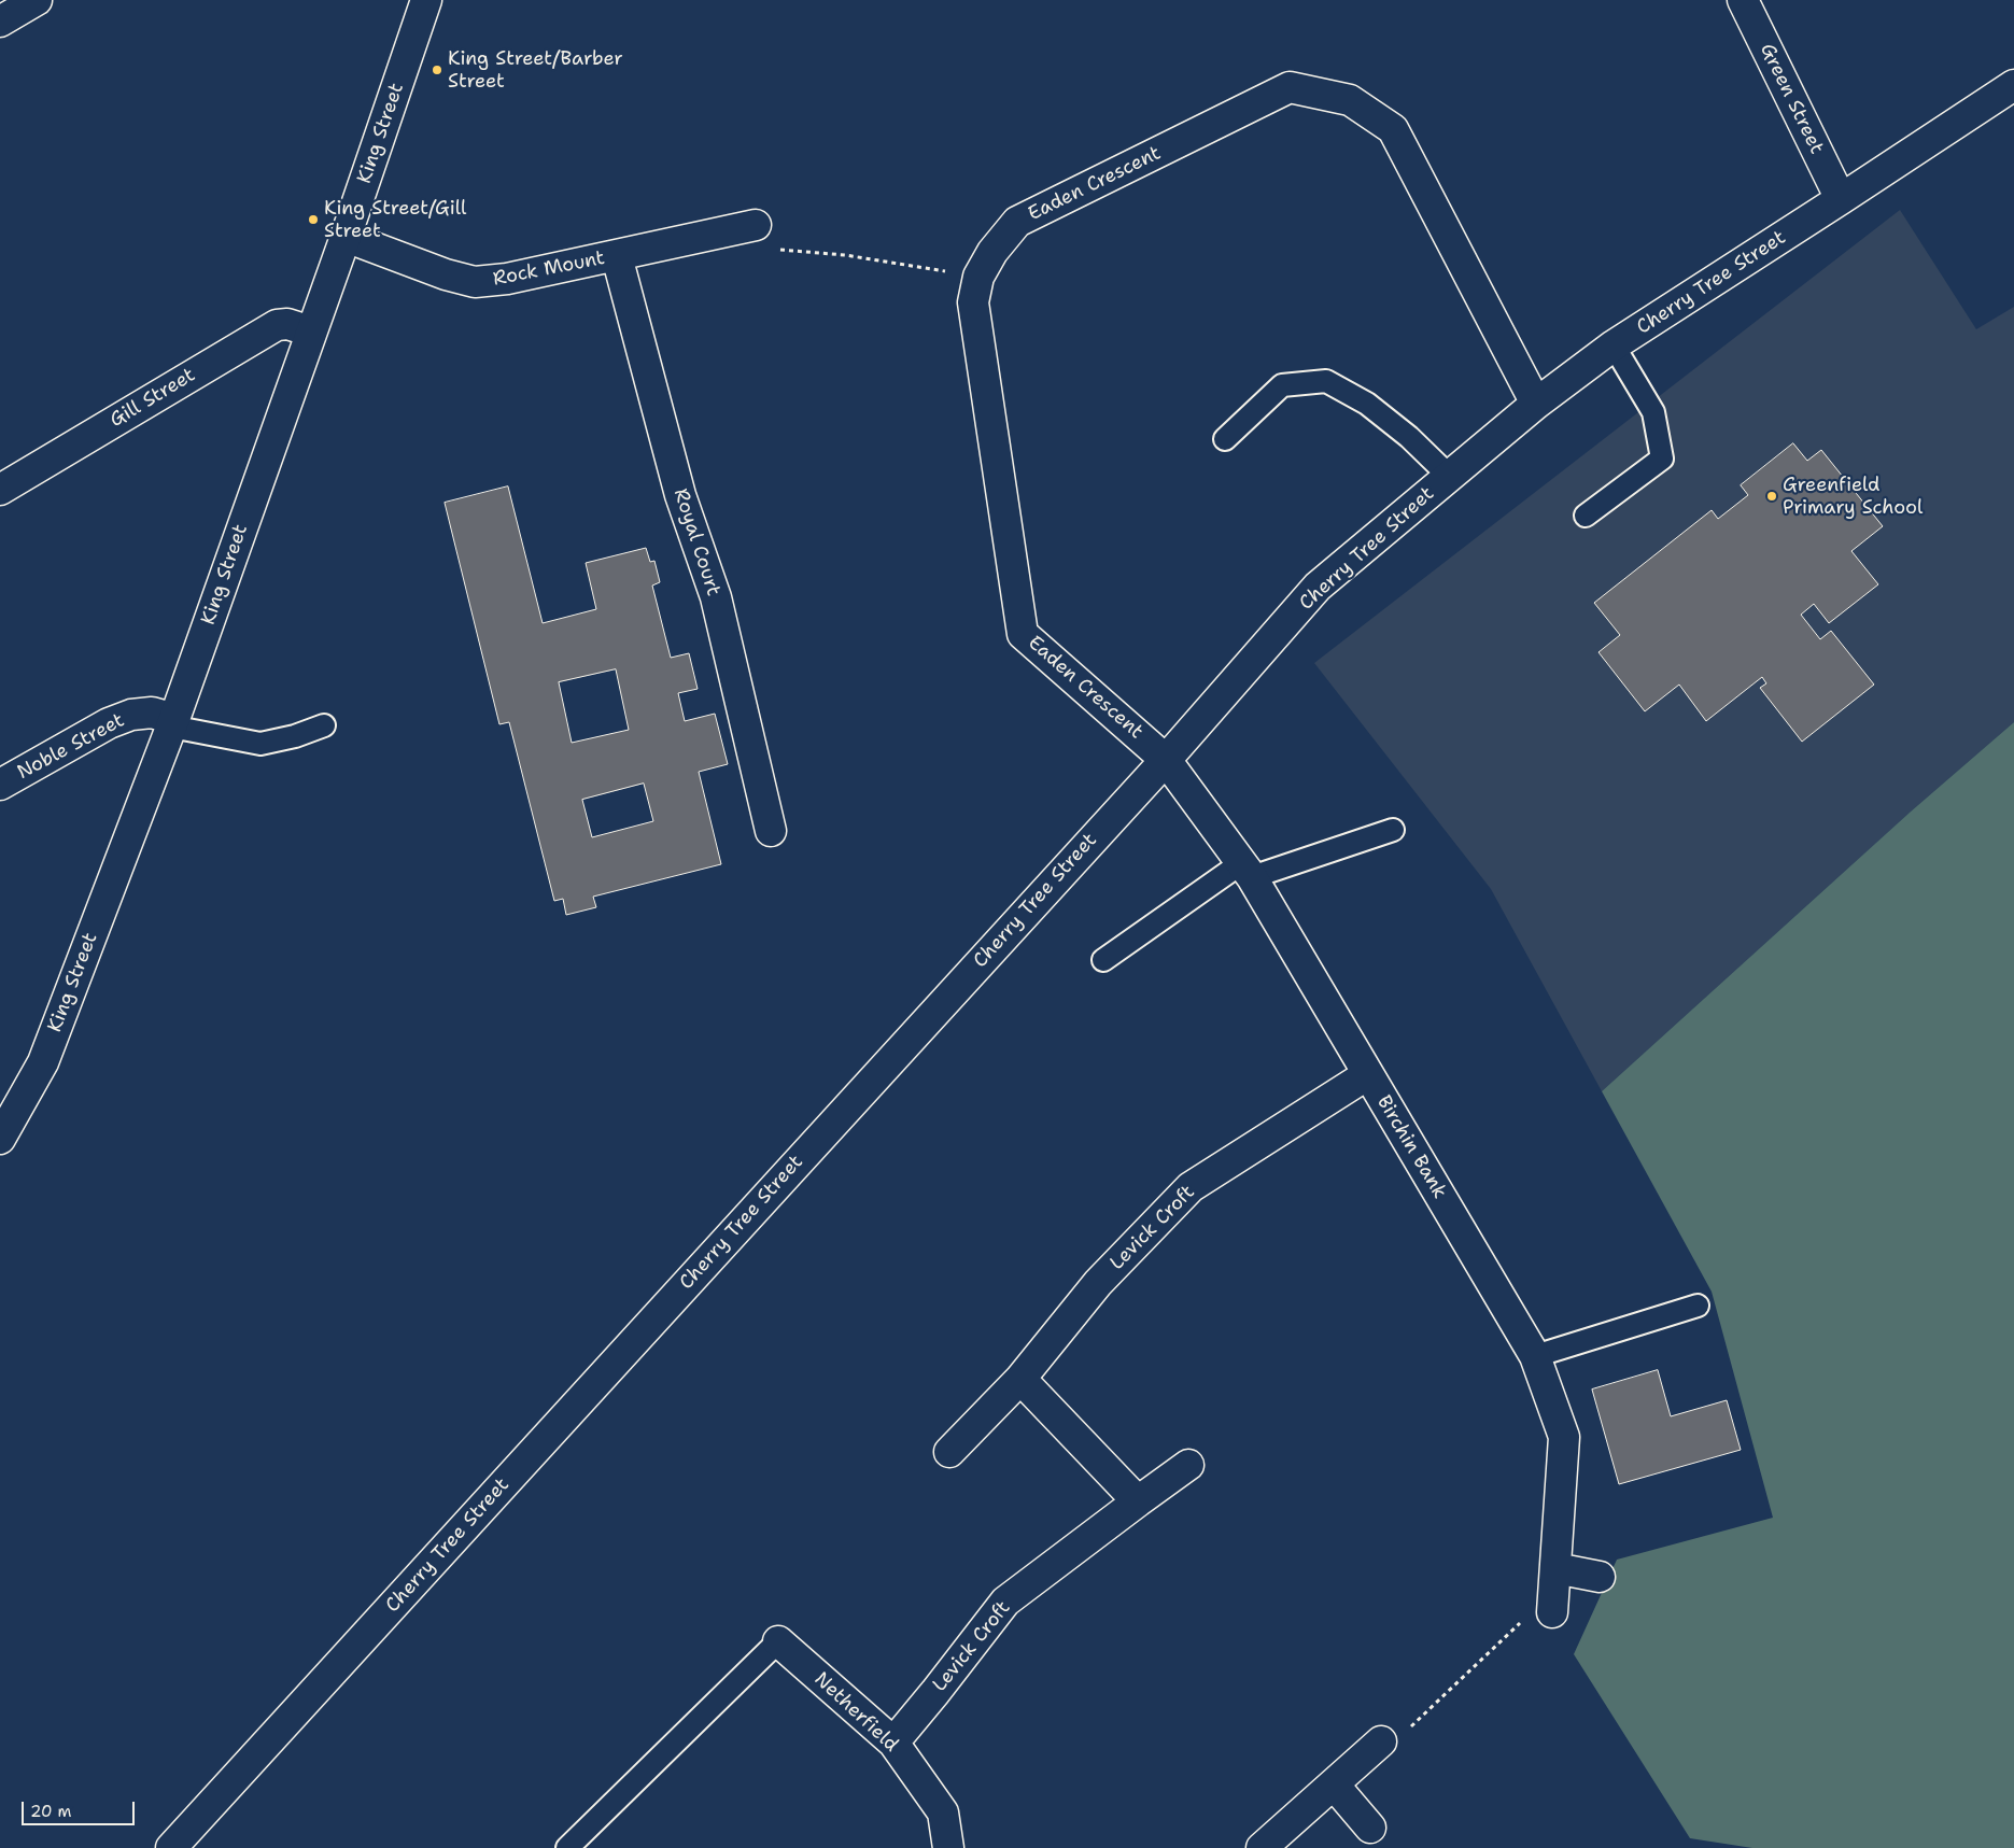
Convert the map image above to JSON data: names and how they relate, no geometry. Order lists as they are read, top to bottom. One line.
{"streets":{"street":["Green Street","King Street","Eaden Crescent","Rock Mount","Cherry Tree Street","Gill Street","Royal Court","Noble Street","Birchin Bank","Levick Croft","Netherfield"]},"crossings":[["Green Street","Cherry Tree Street"],["King Street","Rock Mount"],["King Street","Gill Street"],["King Street","Noble Street"],["Eaden Crescent","Cherry Tree Street"],["Eaden Crescent","Birchin Bank"],["Rock Mount","Royal Court"],["Cherry Tree Street","Birchin Bank"],["Birchin Bank","Levick Croft"],["Levick Croft","Netherfield"]],"places":["King Street/Barber Street","King Street/Gill Street","Greenfield Primary School"],"scale_bar":"20 m"}
